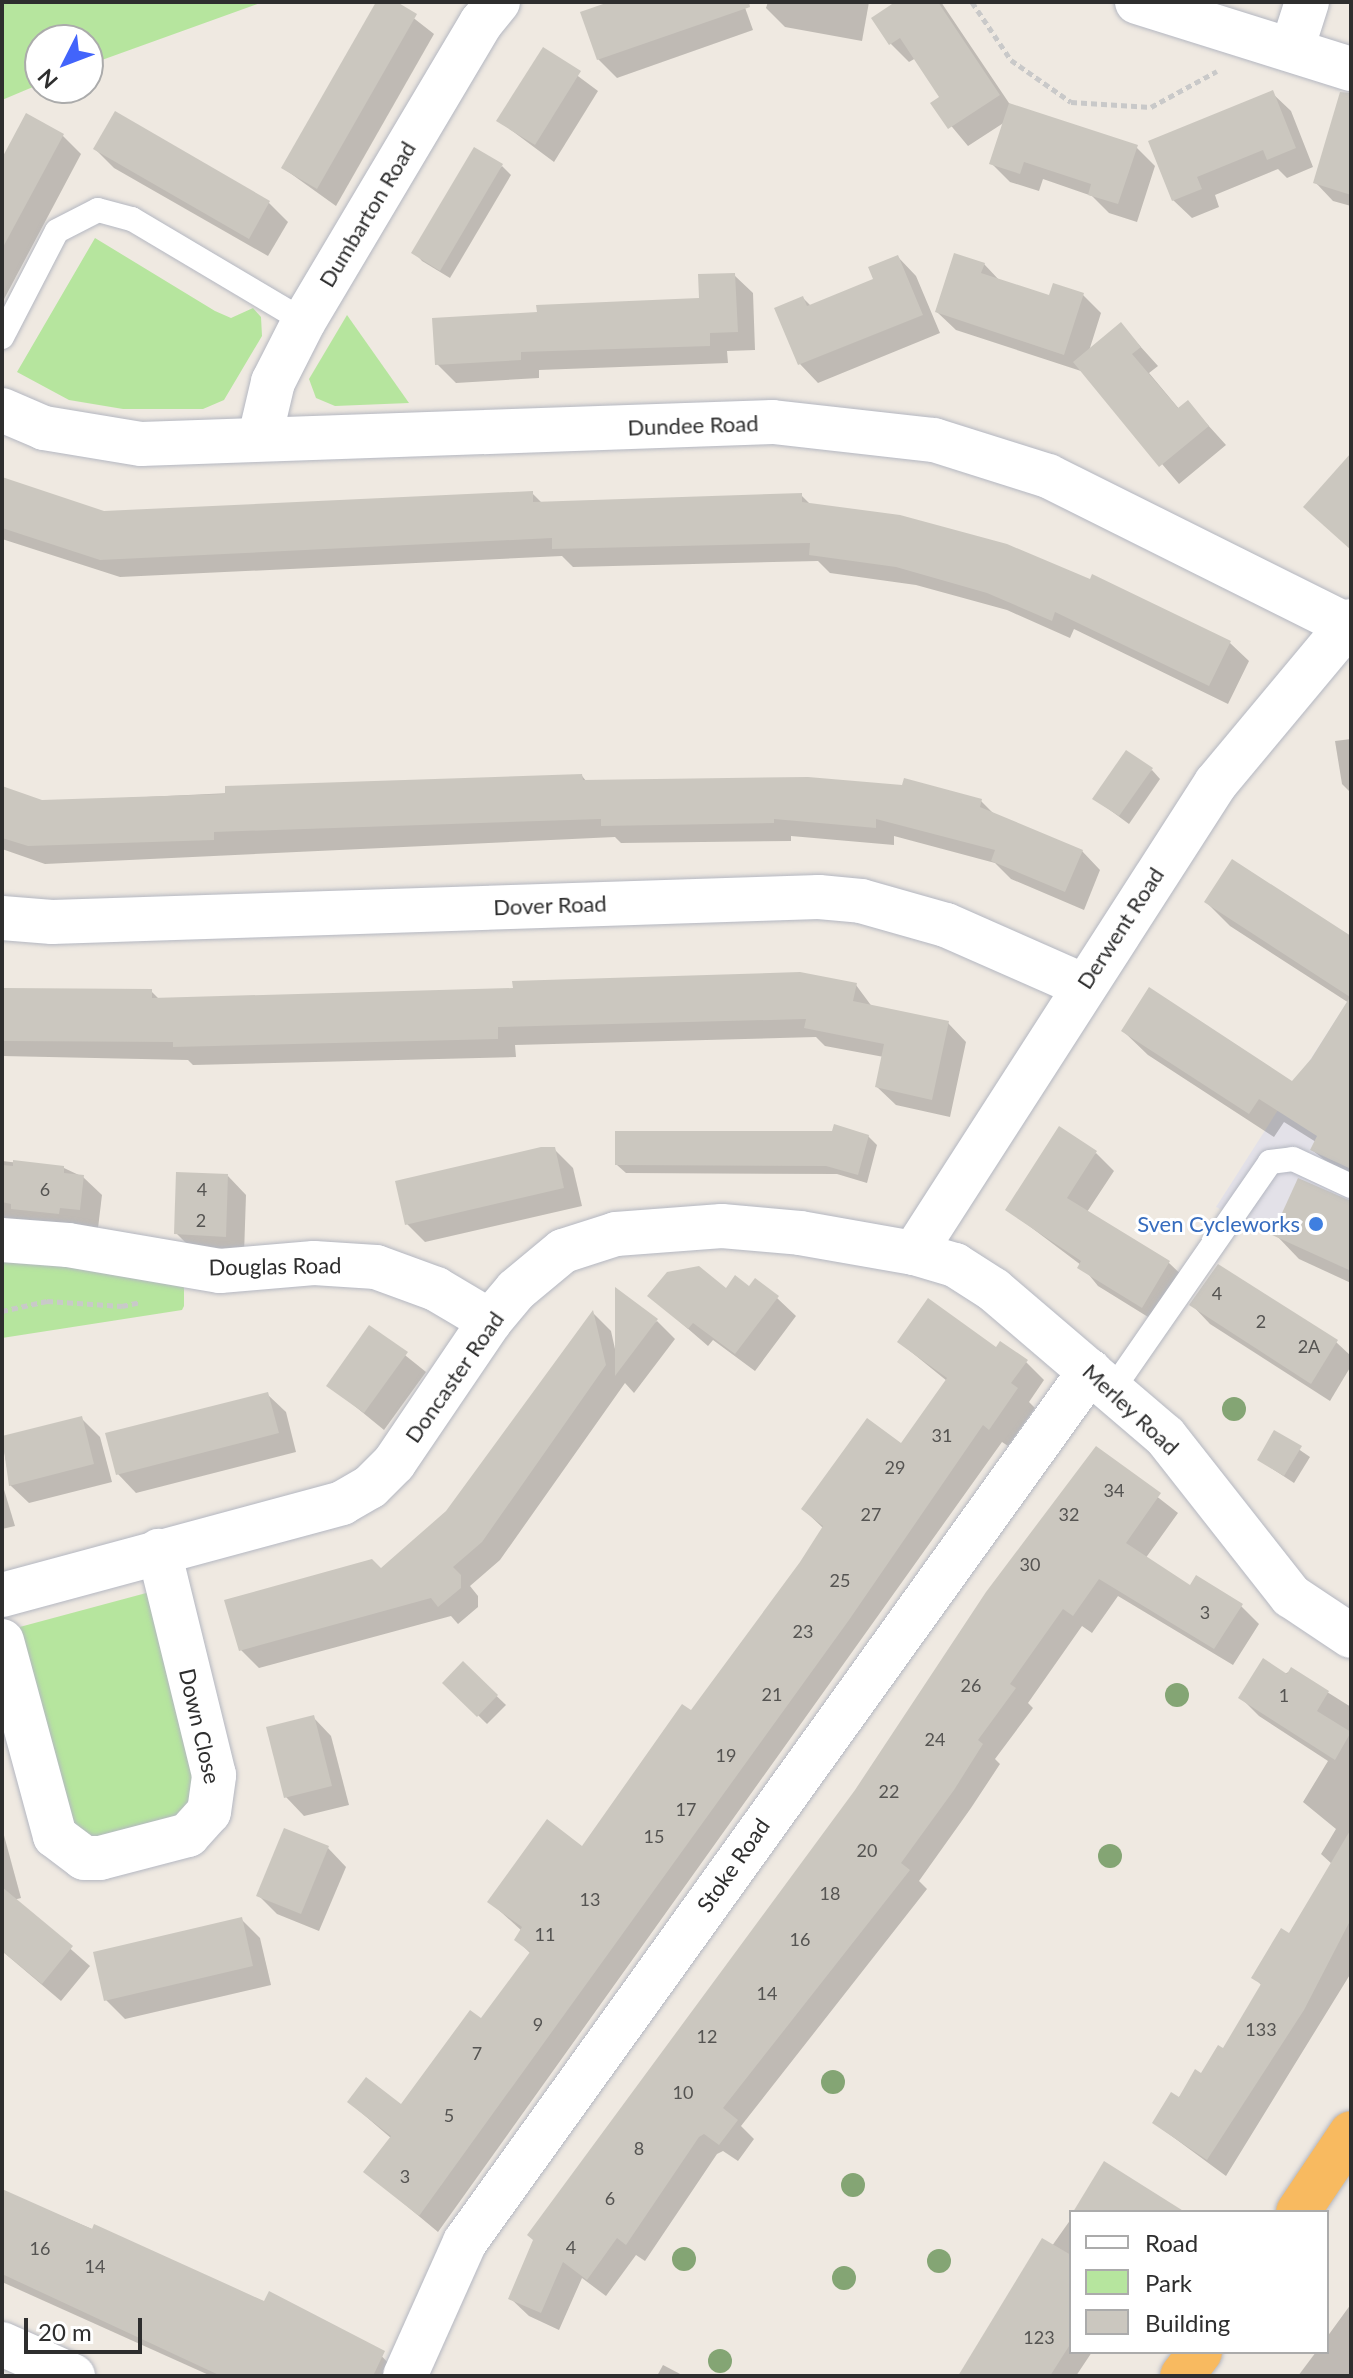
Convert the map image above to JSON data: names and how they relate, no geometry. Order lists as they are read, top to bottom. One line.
{"streets":{"street":["Dumbarton Road","Dundee Road","Dover Road","Derwent Road","Douglas Road","Doncaster Road","Merley Road","Down Close","Stoke Road"]},"crossings":[["Dumbarton Road","Dundee Road"],["Dundee Road","Derwent Road"],["Dover Road","Derwent Road"],["Derwent Road","Doncaster Road"],["Derwent Road","Merley Road"],["Douglas Road","Doncaster Road"],["Doncaster Road","Merley Road"],["Doncaster Road","Down Close"],["Merley Road","Stoke Road"]],"places":["Sven Cycleworks"],"house_numbers":["6","4","2","4","2","2A","31","29","34","27","32","30","25","3","23","26","21","1","24","19","22","17","15","20","18","13","11","16","14","9","133","12","7","10","5","8","3","6","4","16","14","123"],"legend":["Road","Park","Building"],"scale_bar":"20 m","north":"bottom left"}
